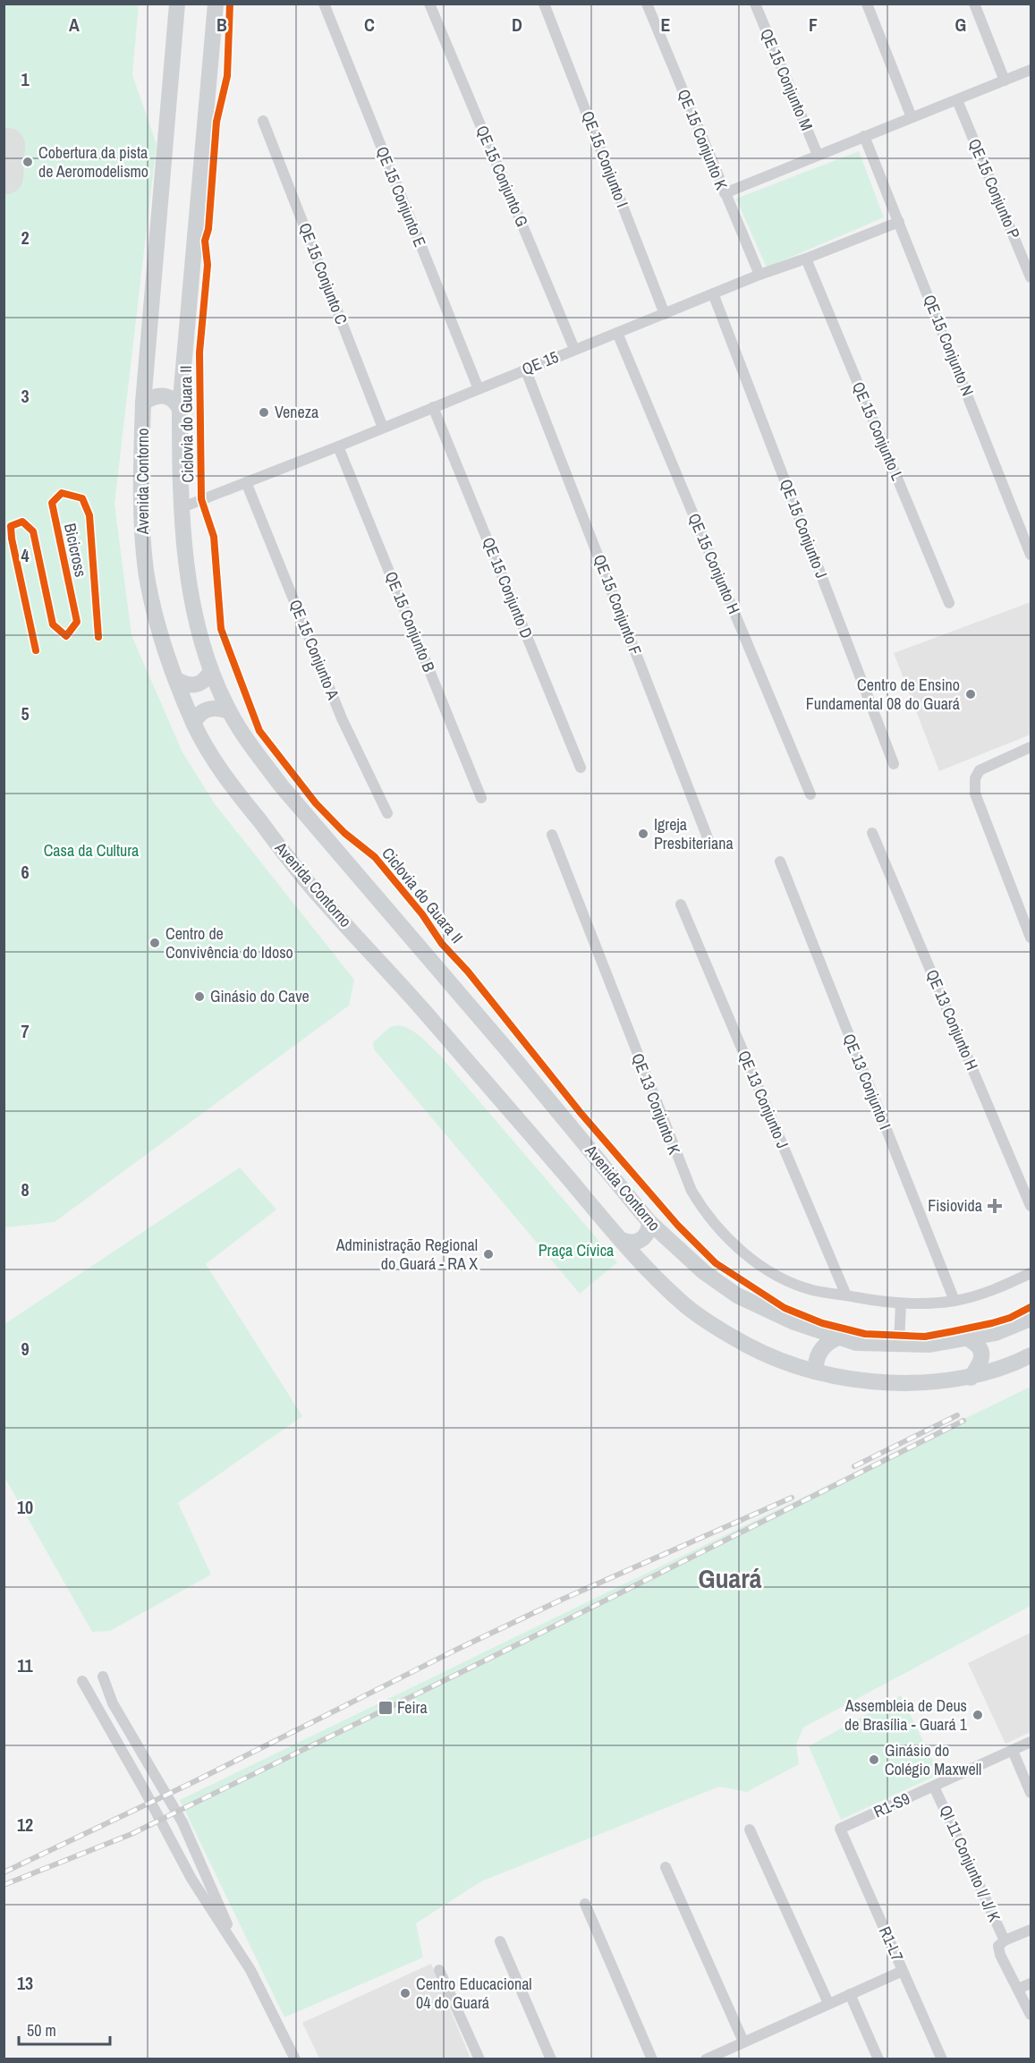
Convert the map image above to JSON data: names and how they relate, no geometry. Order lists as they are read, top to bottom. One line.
{"streets":{"main road":["Avenida Contorno"],"street":["QE 15 Conjunto M","QE 15 Conjunto K","QE 15 Conjunto I","QE 15 Conjunto G","QE 15 Conjunto P","QE 15 Conjunto E","QE 15 Conjunto C","QE 15 Conjunto N","QE 15","QE 15 Conjunto L","QE 15 Conjunto J","QE 15 Conjunto H","QE 15 Conjunto D","QE 15 Conjunto F","QE 15 Conjunto B","QE 15 Conjunto A","QE 13 Conjunto H","QE 13 Conjunto I","QE 13 Conjunto J","QE 13 Conjunto K","R1-S9","QI 11 Conjunto I/ J/ K","R1-L7"],"cycle path":["Ciclovia do Guara II","Bicicross"]},"crossings":[["QE 15 Conjunto K","QE 15"],["QE 15 Conjunto I","QE 15"],["QE 15 Conjunto G","QE 15"],["QE 15 Conjunto E","QE 15"],["QE 15 Conjunto C","QE 15"],["QE 15 Conjunto N","QE 15"],["QE 15","QE 15 Conjunto L"],["QE 15","Avenida Contorno"],["QE 15","QE 15 Conjunto J"],["QE 15","QE 15 Conjunto H"],["QE 15","QE 15 Conjunto D"],["QE 15","QE 15 Conjunto F"],["QE 15","QE 15 Conjunto B"],["QE 15","QE 15 Conjunto A"],["QE 13 Conjunto I","QE 13 Conjunto K"],["QE 13 Conjunto J","QE 13 Conjunto K"],["R1-S9","QI 11 Conjunto I/ J/ K"],["R1-S9","R1-L7"]],"districts":["Guará"],"parks":["Casa da Cultura","Praça Cívica"],"places":{"other":["Cobertura da pista de Aeromodelismo","Veneza","Centro de Ensino Fundamental 08 do Guará","Igreja Presbiteriana","Centro de Convivência do Idoso","Ginásio do Cave","Administração Regional do Guará - RA X","Assembleia de Deus de Brasília - Guará 1","Ginásio do Colégio Maxwell","Centro Educacional 04 do Guará"],"health":["Fisiovida"],"transit":["Feira"]},"scale_bar":"50 m","grid":{"columns":["A","B","C","D","E","F","G"],"rows":["1","2","3","4","5","6","7","8","9","10","11","12","13"]}}
